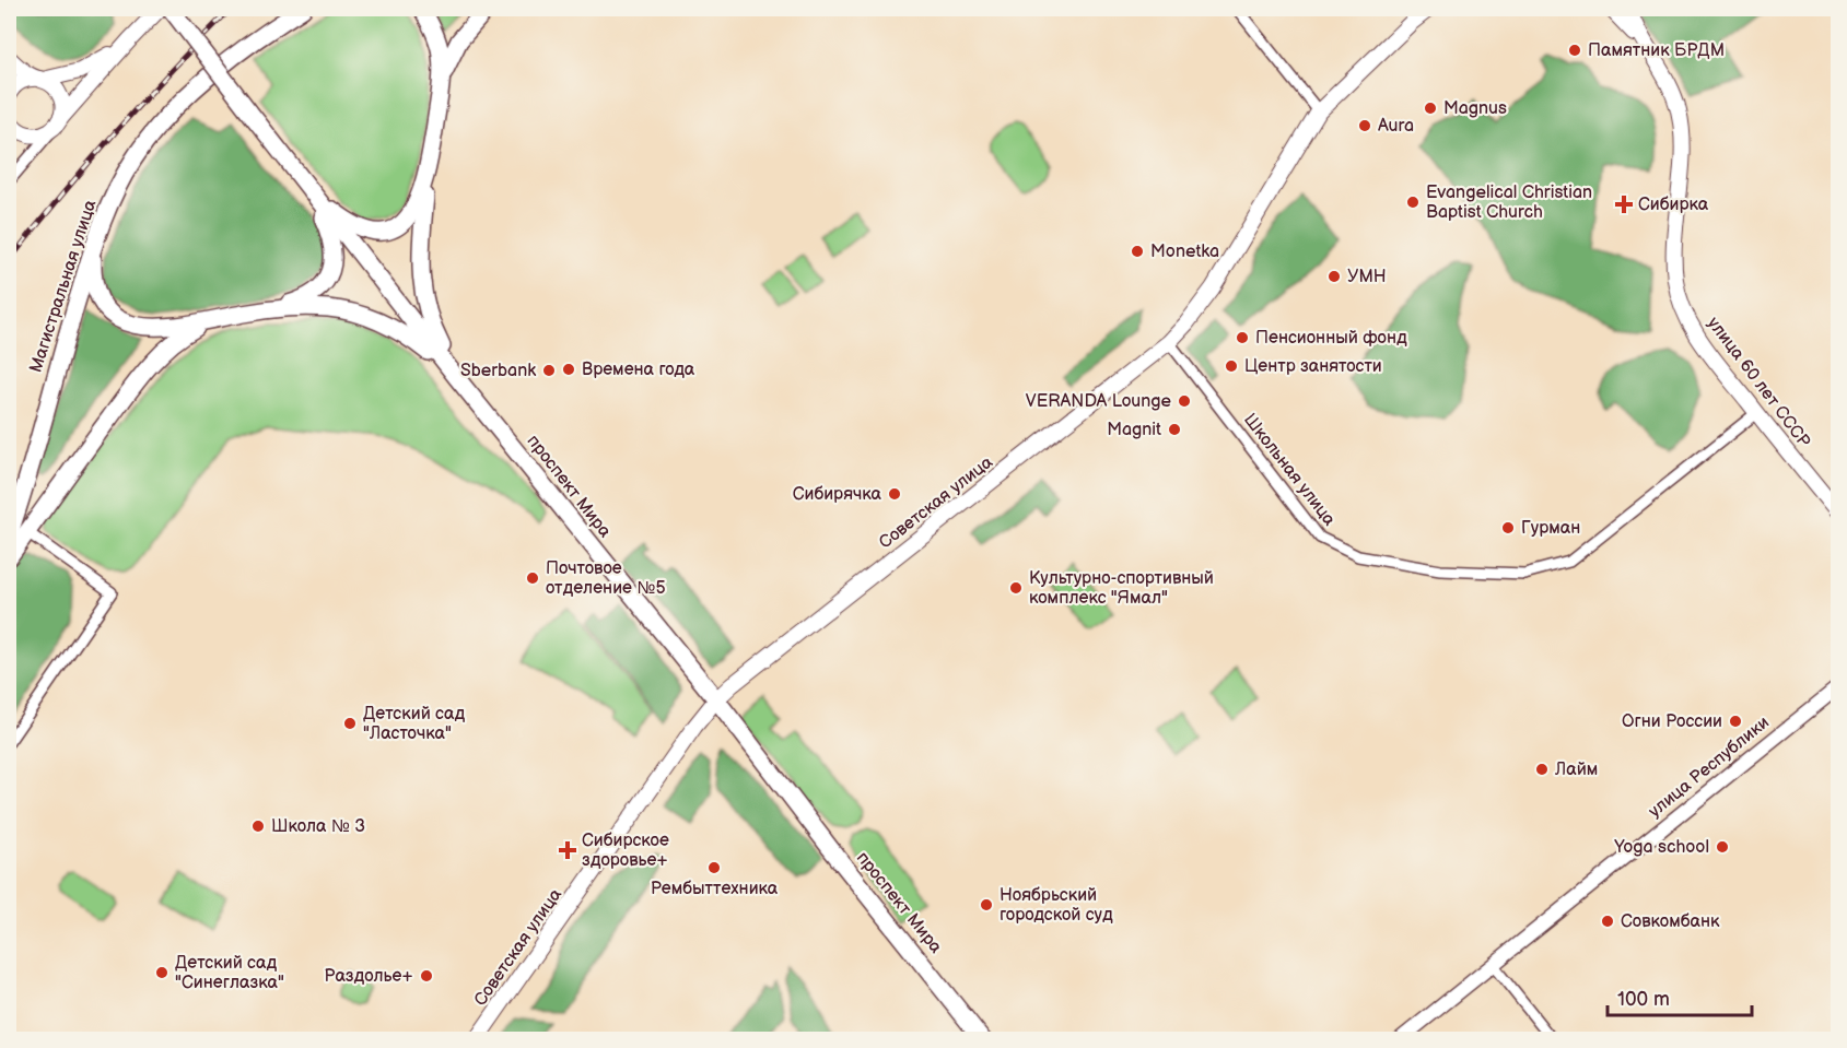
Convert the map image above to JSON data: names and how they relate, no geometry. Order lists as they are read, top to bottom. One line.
{"streets":{"main road":["Магистральная улица","улица 60 лет СССР","проспект Мира","Советская улица"],"street":["Школьная улица","улица Республики"]},"crossings":[["улица 60 лет СССР","Школьная улица"],["Школьная улица","Советская улица"],["проспект Мира","Советская улица"]],"places":{"other":["Памятник БРДМ","Magnus","Aura","Evangelical Christian Baptist Church","Monetka","УМН","Пенсионный фонд","Центр занятости","Времена года","Sberbank","VERANDA Lounge","Magnit","Сибирячка","Гурман","Почтовое отделение №5","Культурно-спортивный комплекс \"Ямал\"","Огни России","Детский сад \"Ласточка\"","Лайм","Школа № 3","Yoga school","Рембыттехника","Ноябрьский городской суд","Совкомбанк","Детский сад \"Синеглазка\"","Раздолье+"],"health":["Сибирка","Сибирское здоровье+"]},"scale_bar":"100 m"}
